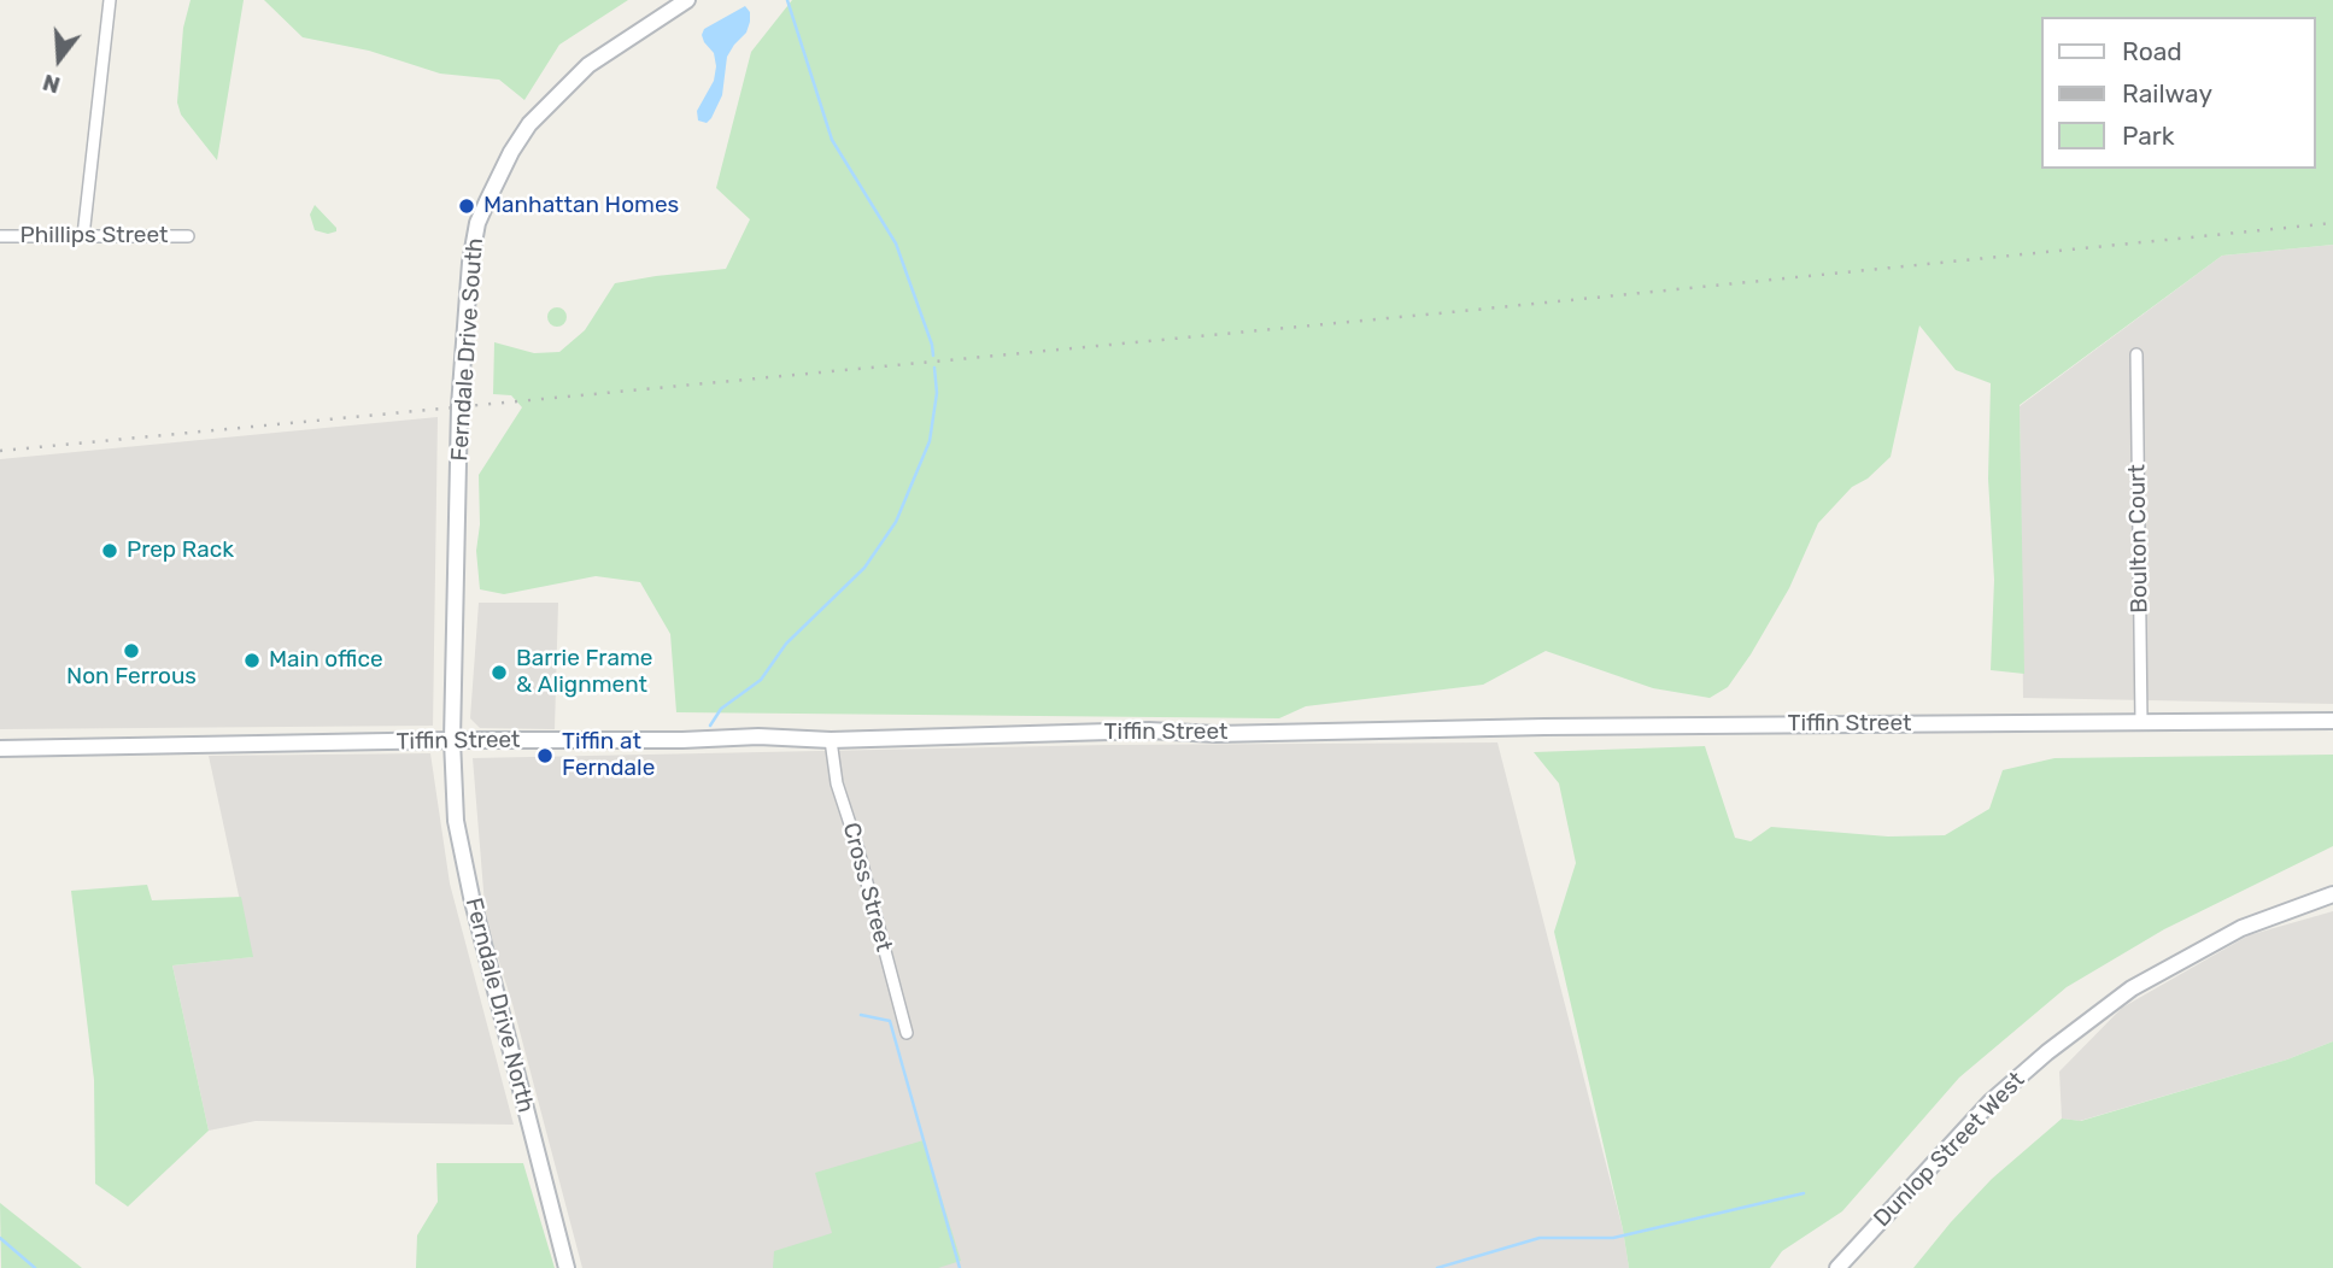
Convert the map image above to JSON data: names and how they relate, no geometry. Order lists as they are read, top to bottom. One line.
{"streets":{"street":["Phillips Street","Ferndale Drive South","Boulton Court","Tiffin Street","Cross Street","Ferndale Drive North","Dunlop Street West"]},"crossings":[["Ferndale Drive South","Tiffin Street"],["Ferndale Drive South","Ferndale Drive North"],["Boulton Court","Tiffin Street"],["Tiffin Street","Cross Street"],["Tiffin Street","Ferndale Drive North"]],"places":["Manhattan Homes","Prep Rack","Non Ferrous","Main office","Barrie Frame & Alignment","Tiffin at Ferndale"],"legend":["Road","Railway","Park"],"north":"bottom"}
